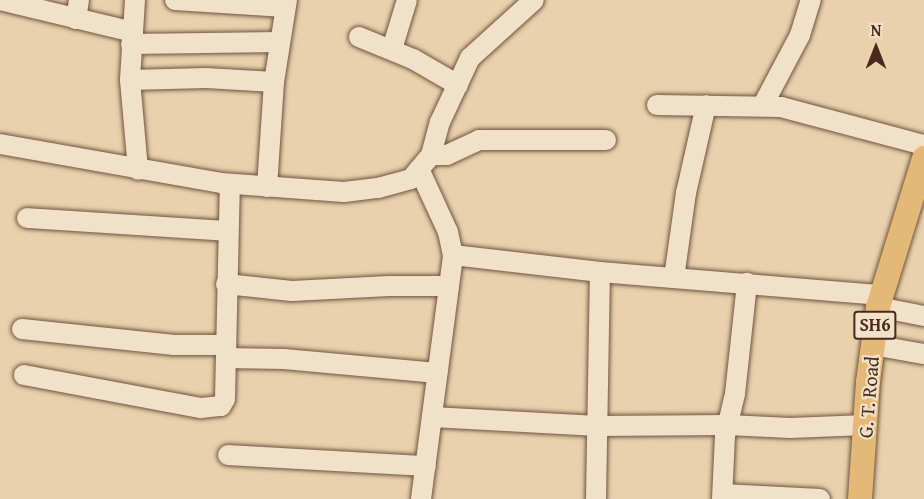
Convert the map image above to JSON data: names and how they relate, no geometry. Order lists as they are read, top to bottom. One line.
{"streets":{"main road":["SH6","G. T. Road"]},"north":"top"}
